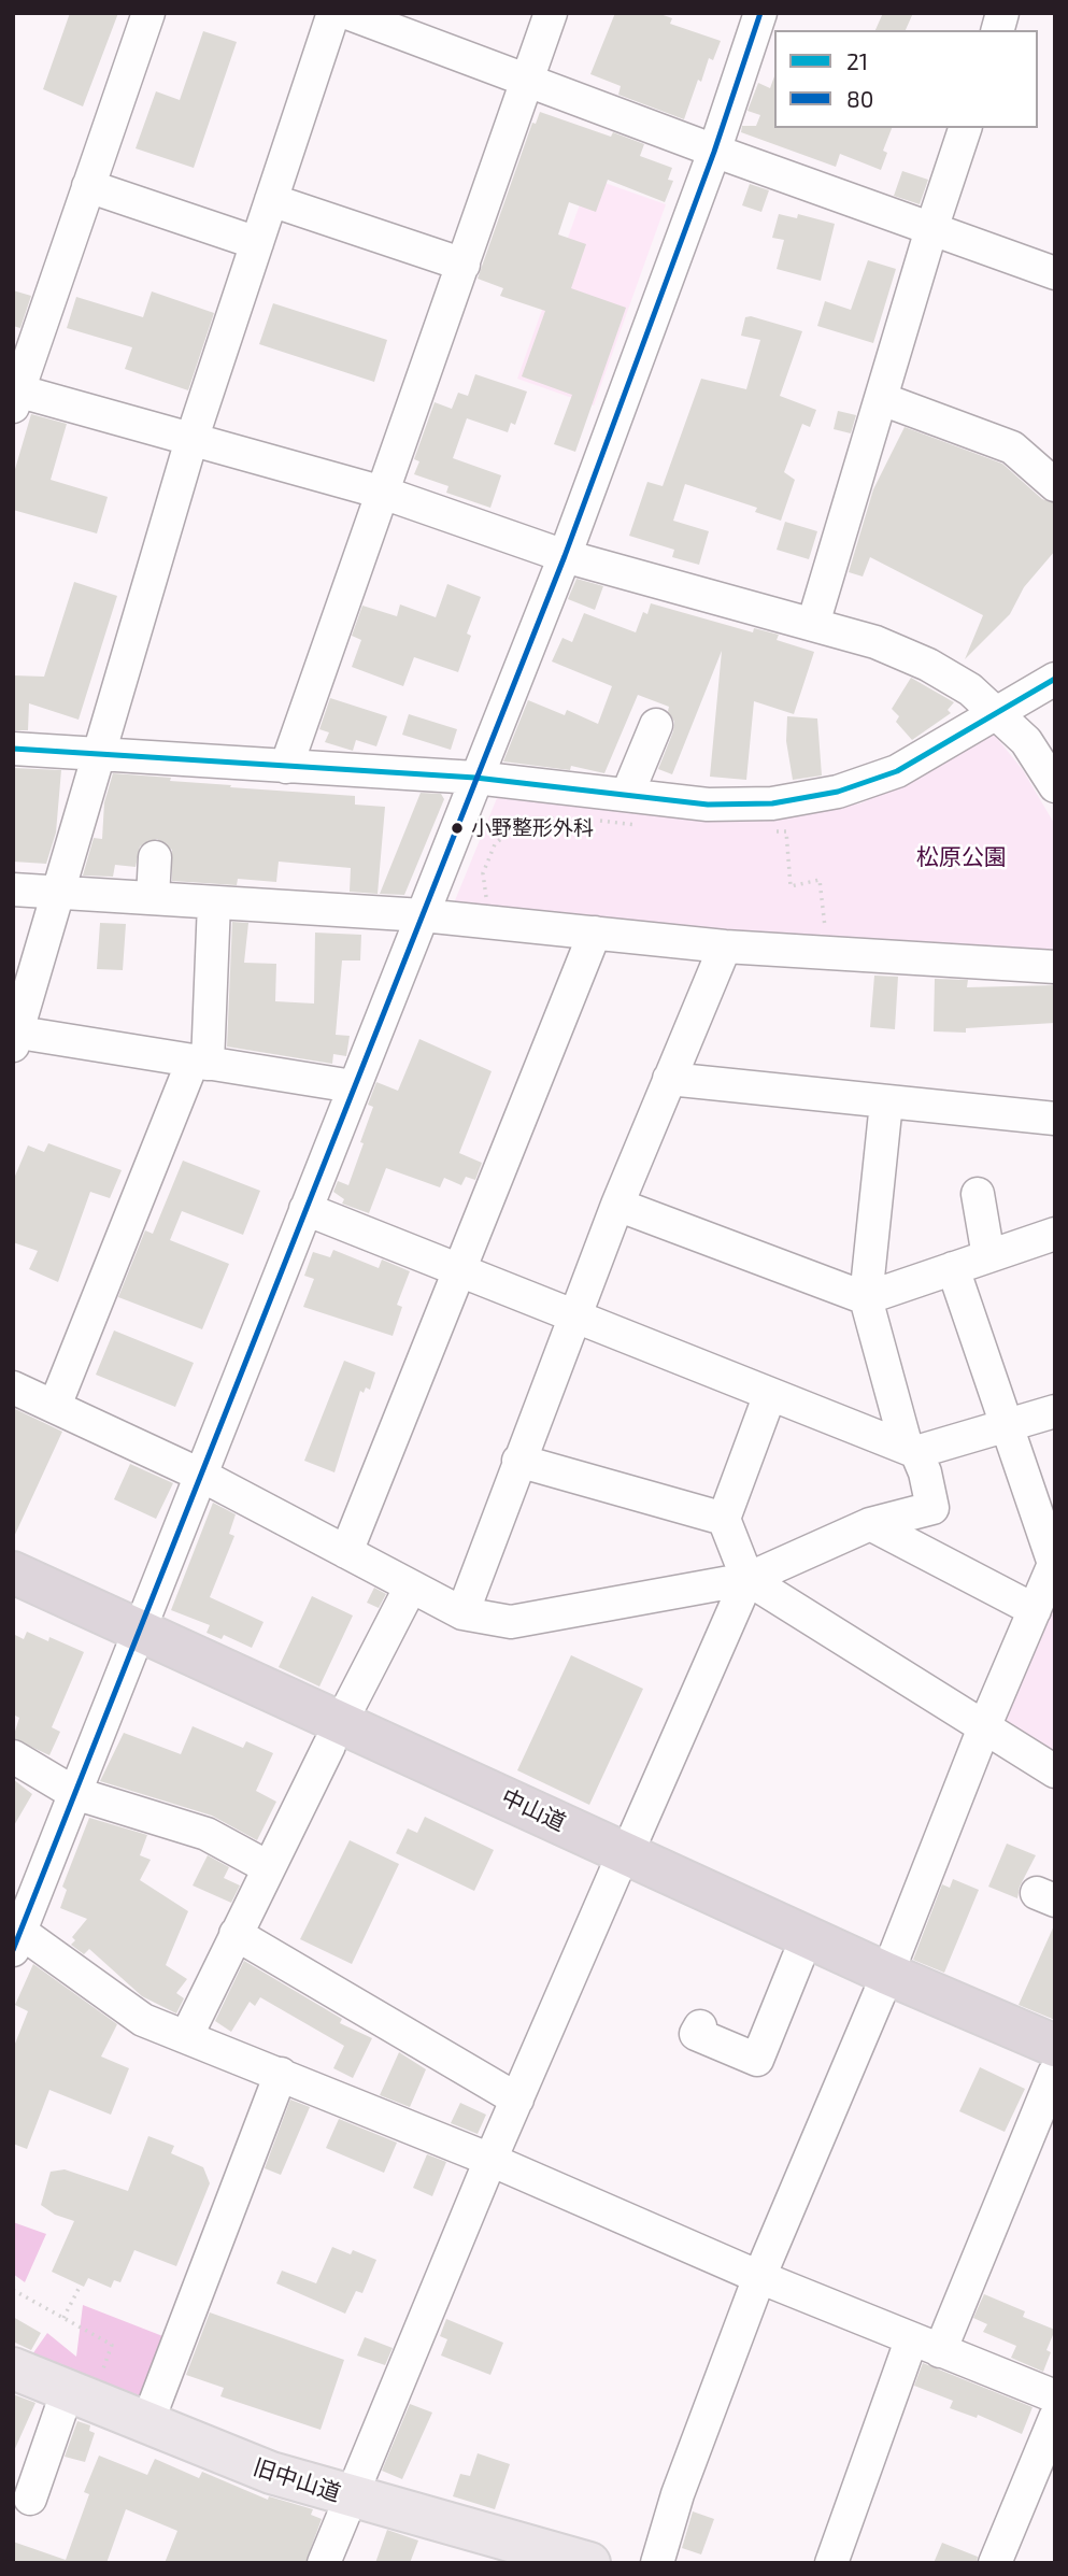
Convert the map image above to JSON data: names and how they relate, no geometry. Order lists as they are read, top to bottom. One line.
{"streets":{"highway":["中山道"],"main road":["旧中山道"]},"parks":["松原公園"],"places":["小野整形外科"],"lines":["transit line 80","transit line 21"],"legend":["21","80"]}
